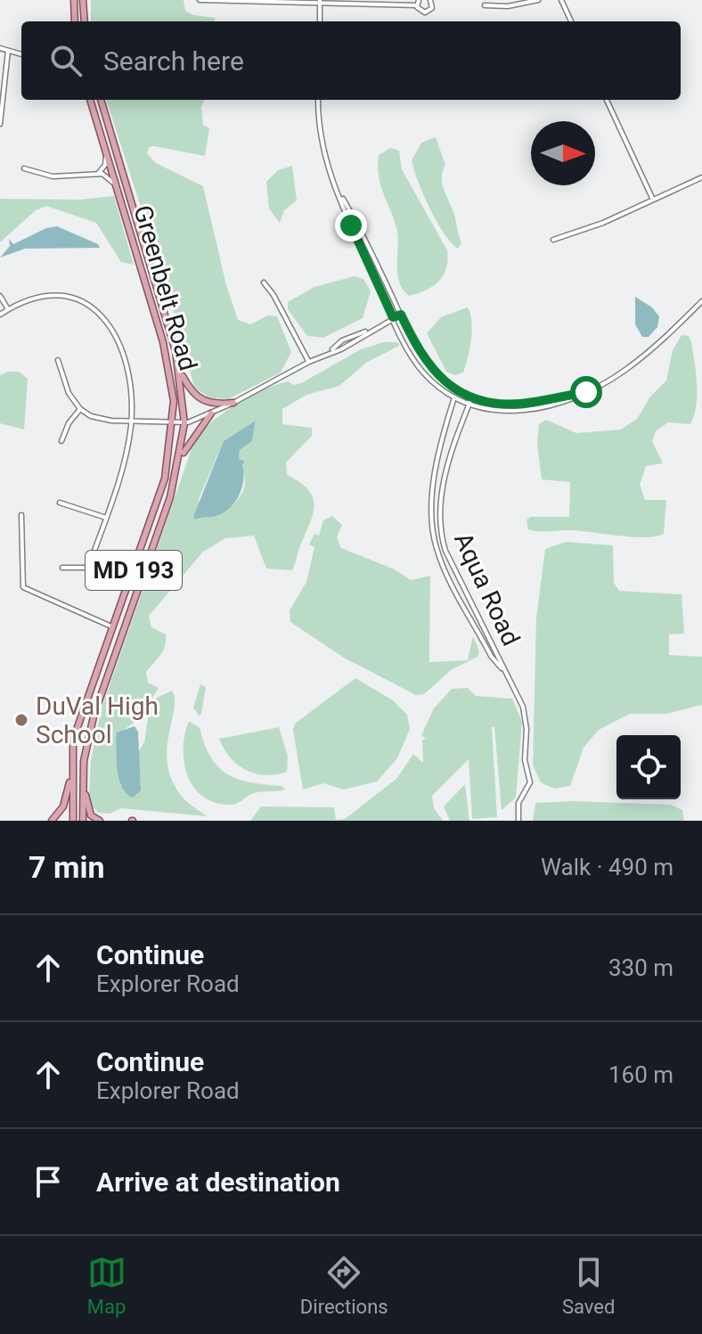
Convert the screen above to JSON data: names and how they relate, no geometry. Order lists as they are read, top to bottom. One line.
{"streets":{"main road":["Greenbelt Road","MD 193"],"street":["Aqua Road"]},"places":["DuVal High School"],"north":"right","page":{"search":"Search here","heading":["7 min","Walk · 490 m"],"list":[["Continue","Explorer Road","330 m"],["Continue","Explorer Road","160 m"],"Arrive at destination"],"nav":["Map","Directions","Saved"]}}
